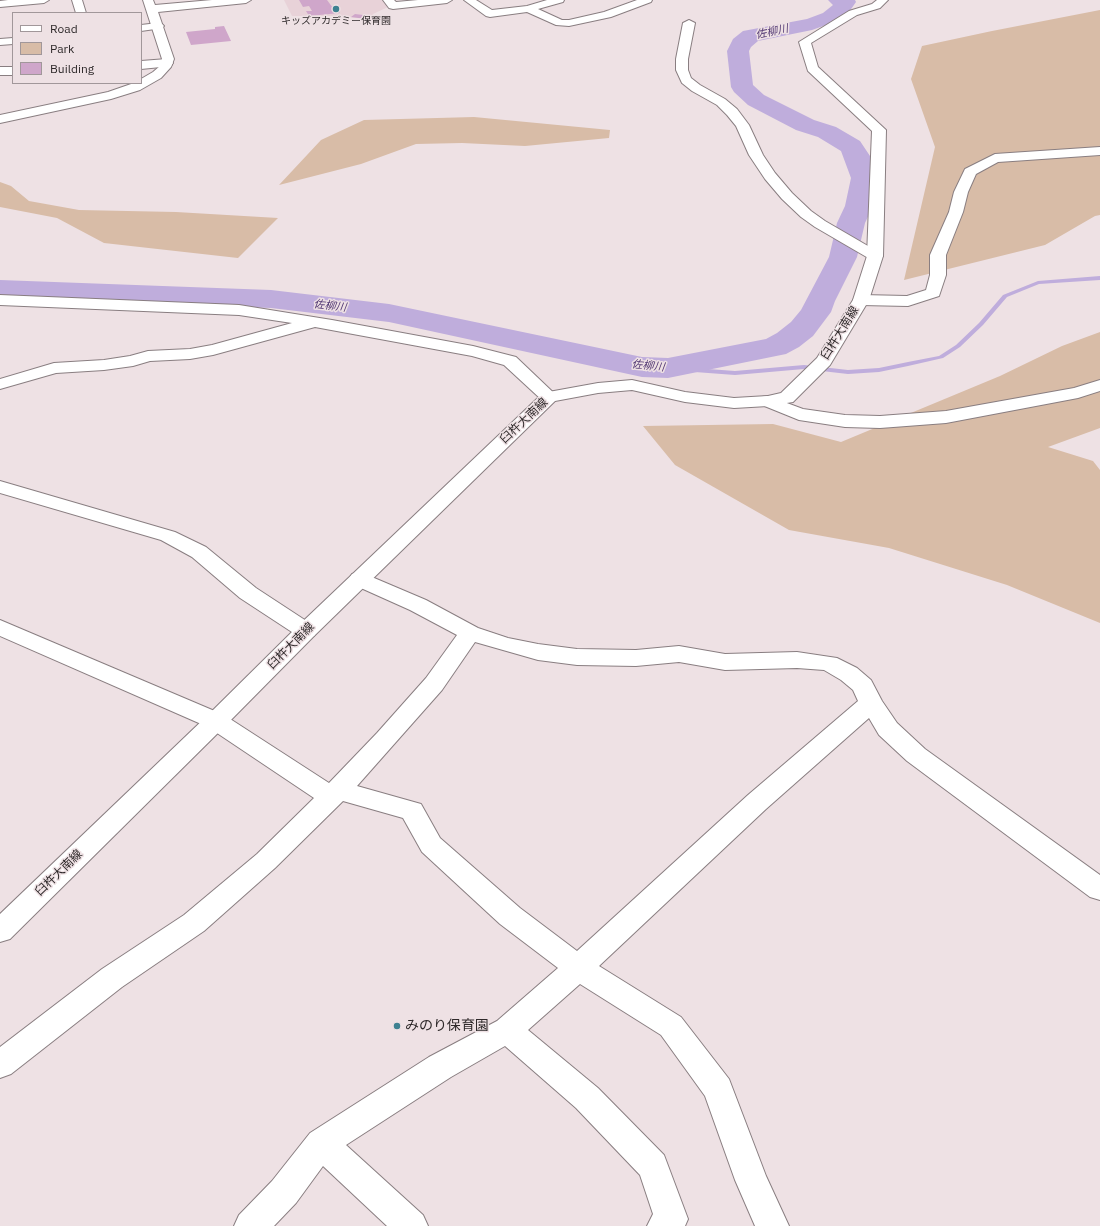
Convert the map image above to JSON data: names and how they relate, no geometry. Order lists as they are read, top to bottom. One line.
{"streets":{"street":["臼杵大南線"]},"water":["佐柳川"],"places":["キッズアカデミー保育園","みのり保育園"],"legend":["Road","Park","Building"]}
